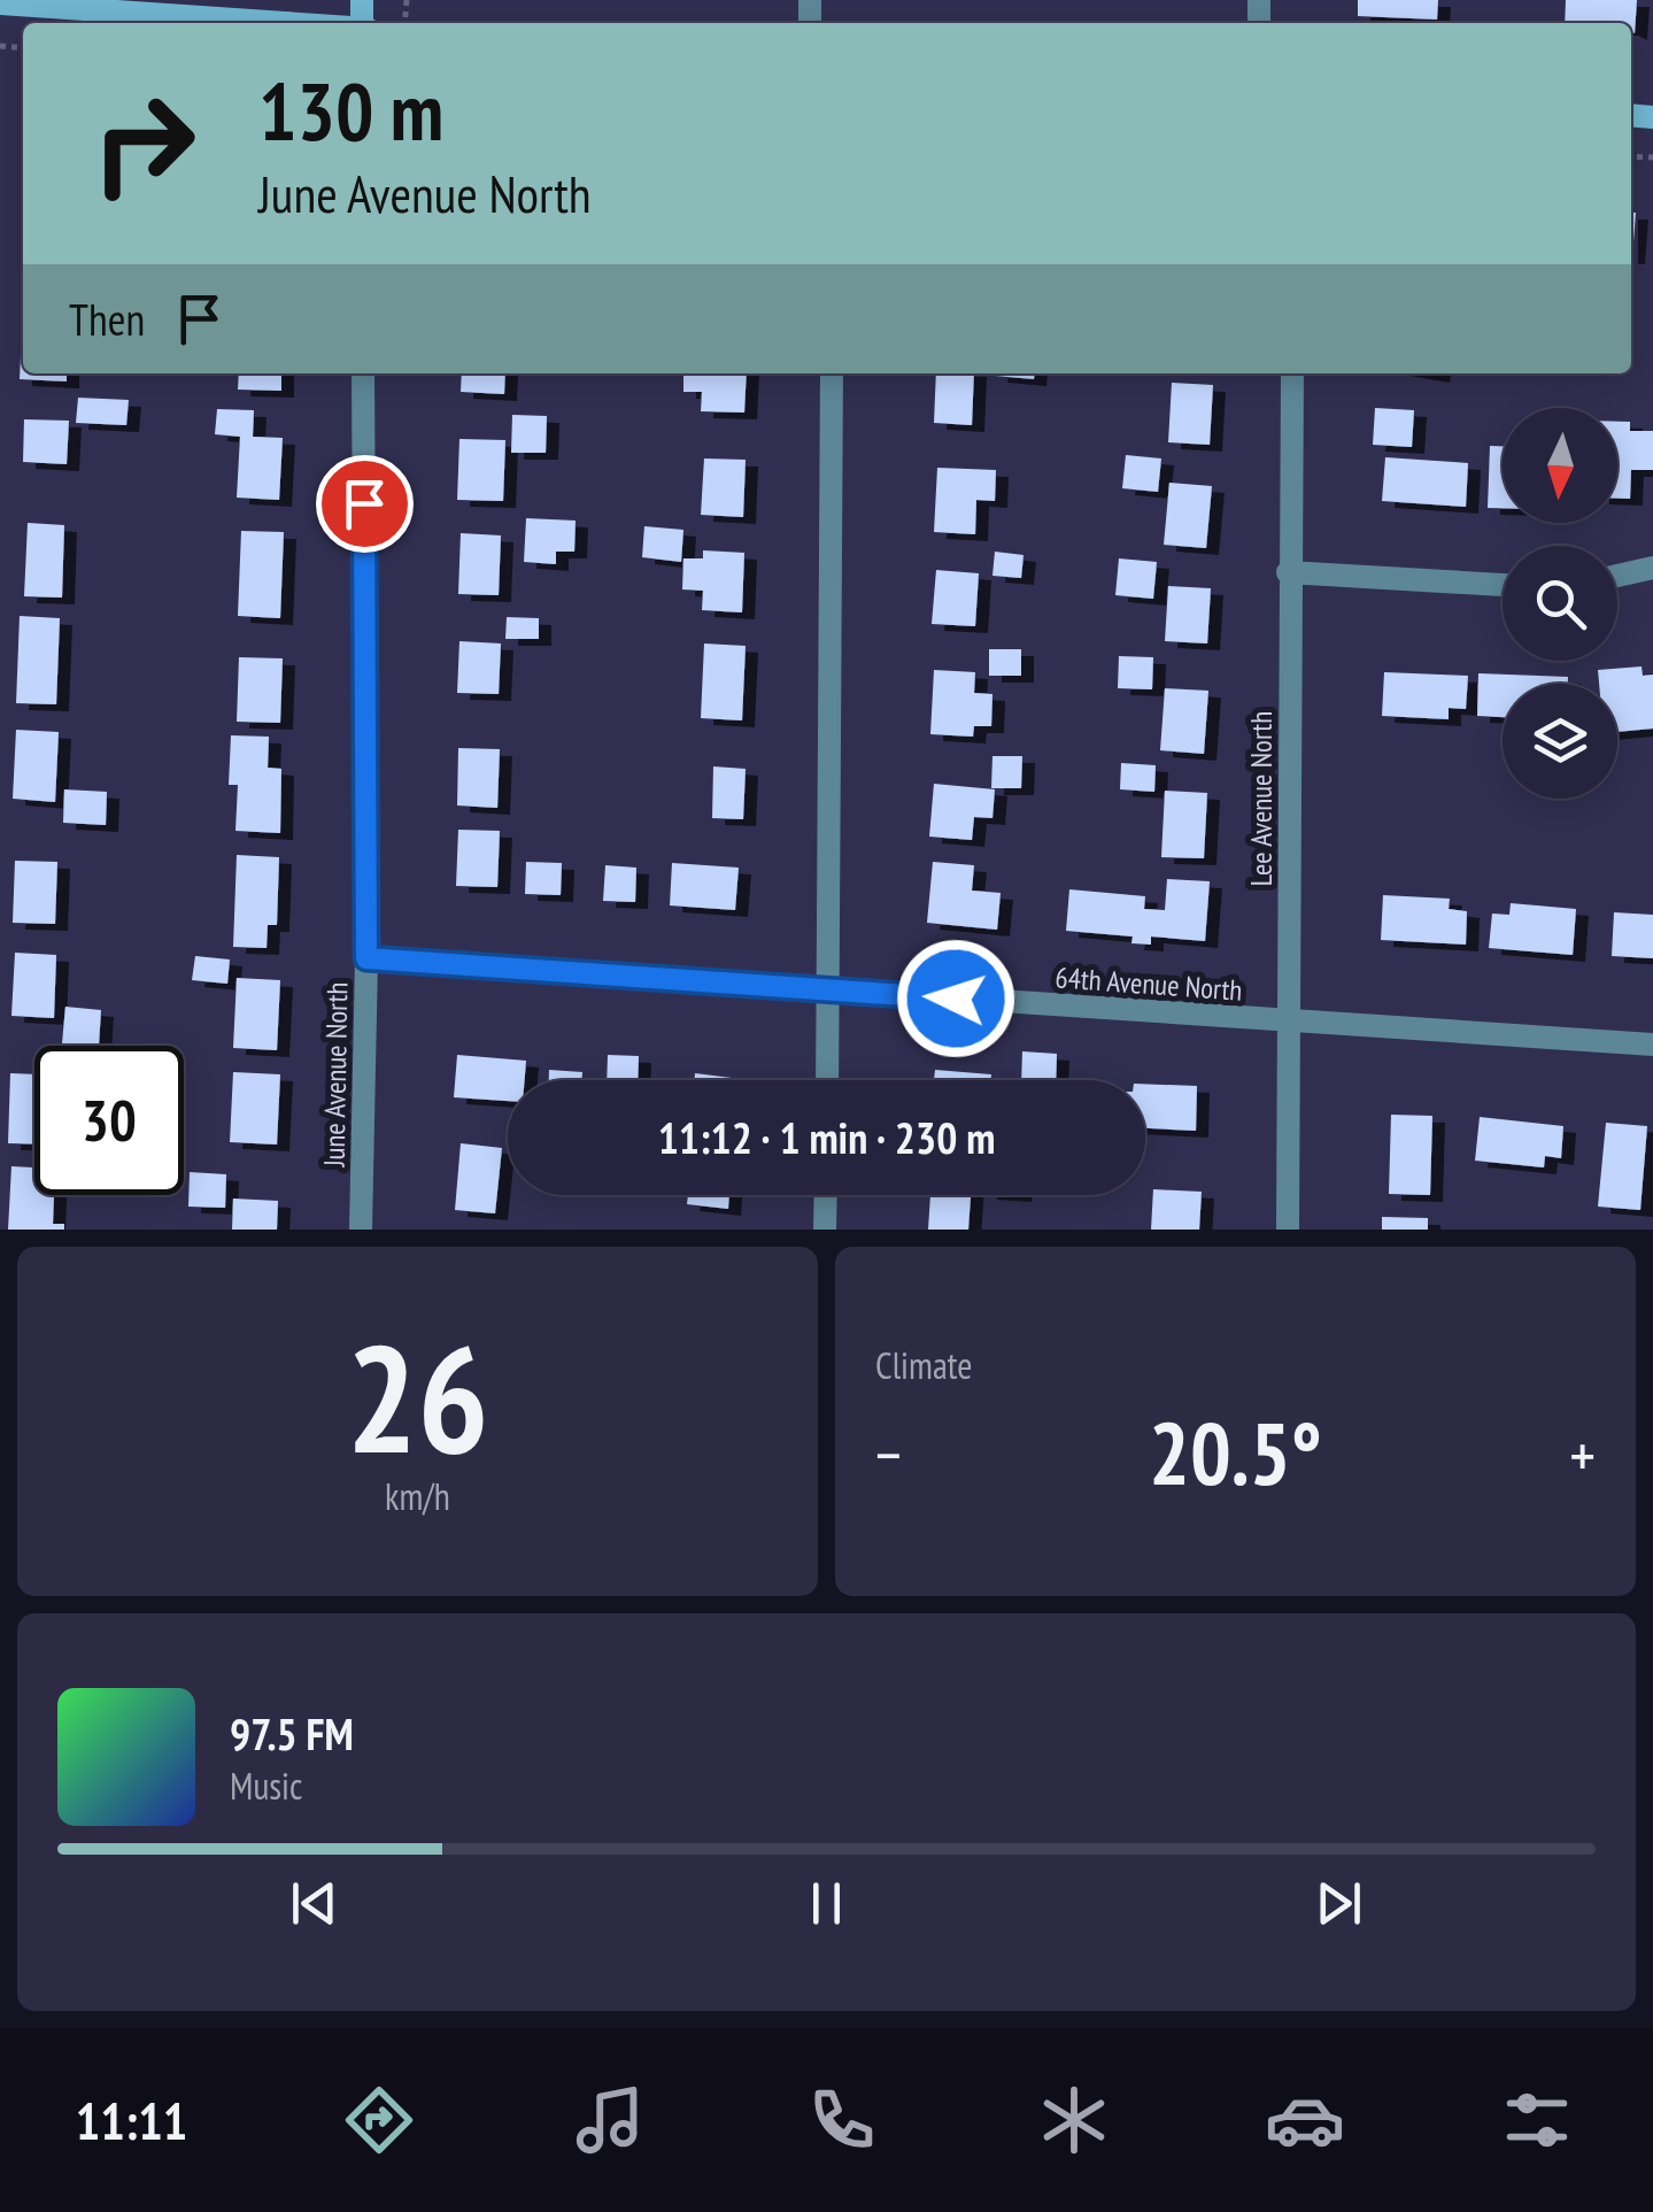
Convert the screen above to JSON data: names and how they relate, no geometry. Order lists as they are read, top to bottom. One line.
{"streets":{"street":["Lee Avenue North","64th Avenue North","June Avenue North"]},"crossings":[["Lee Avenue North","64th Avenue North"],["64th Avenue North","June Avenue North"]],"north":"bottom","page":{"turn":["130 m","June Avenue North"],"then":"Then","limit":"30","trip":"11:12 · 1 min · 230 m","tile":[["26","km/h"],"Climate"],"heat":["−","20.5°","+"],"song":["97.5 FM","Music"],"tabs":"11:11"}}
